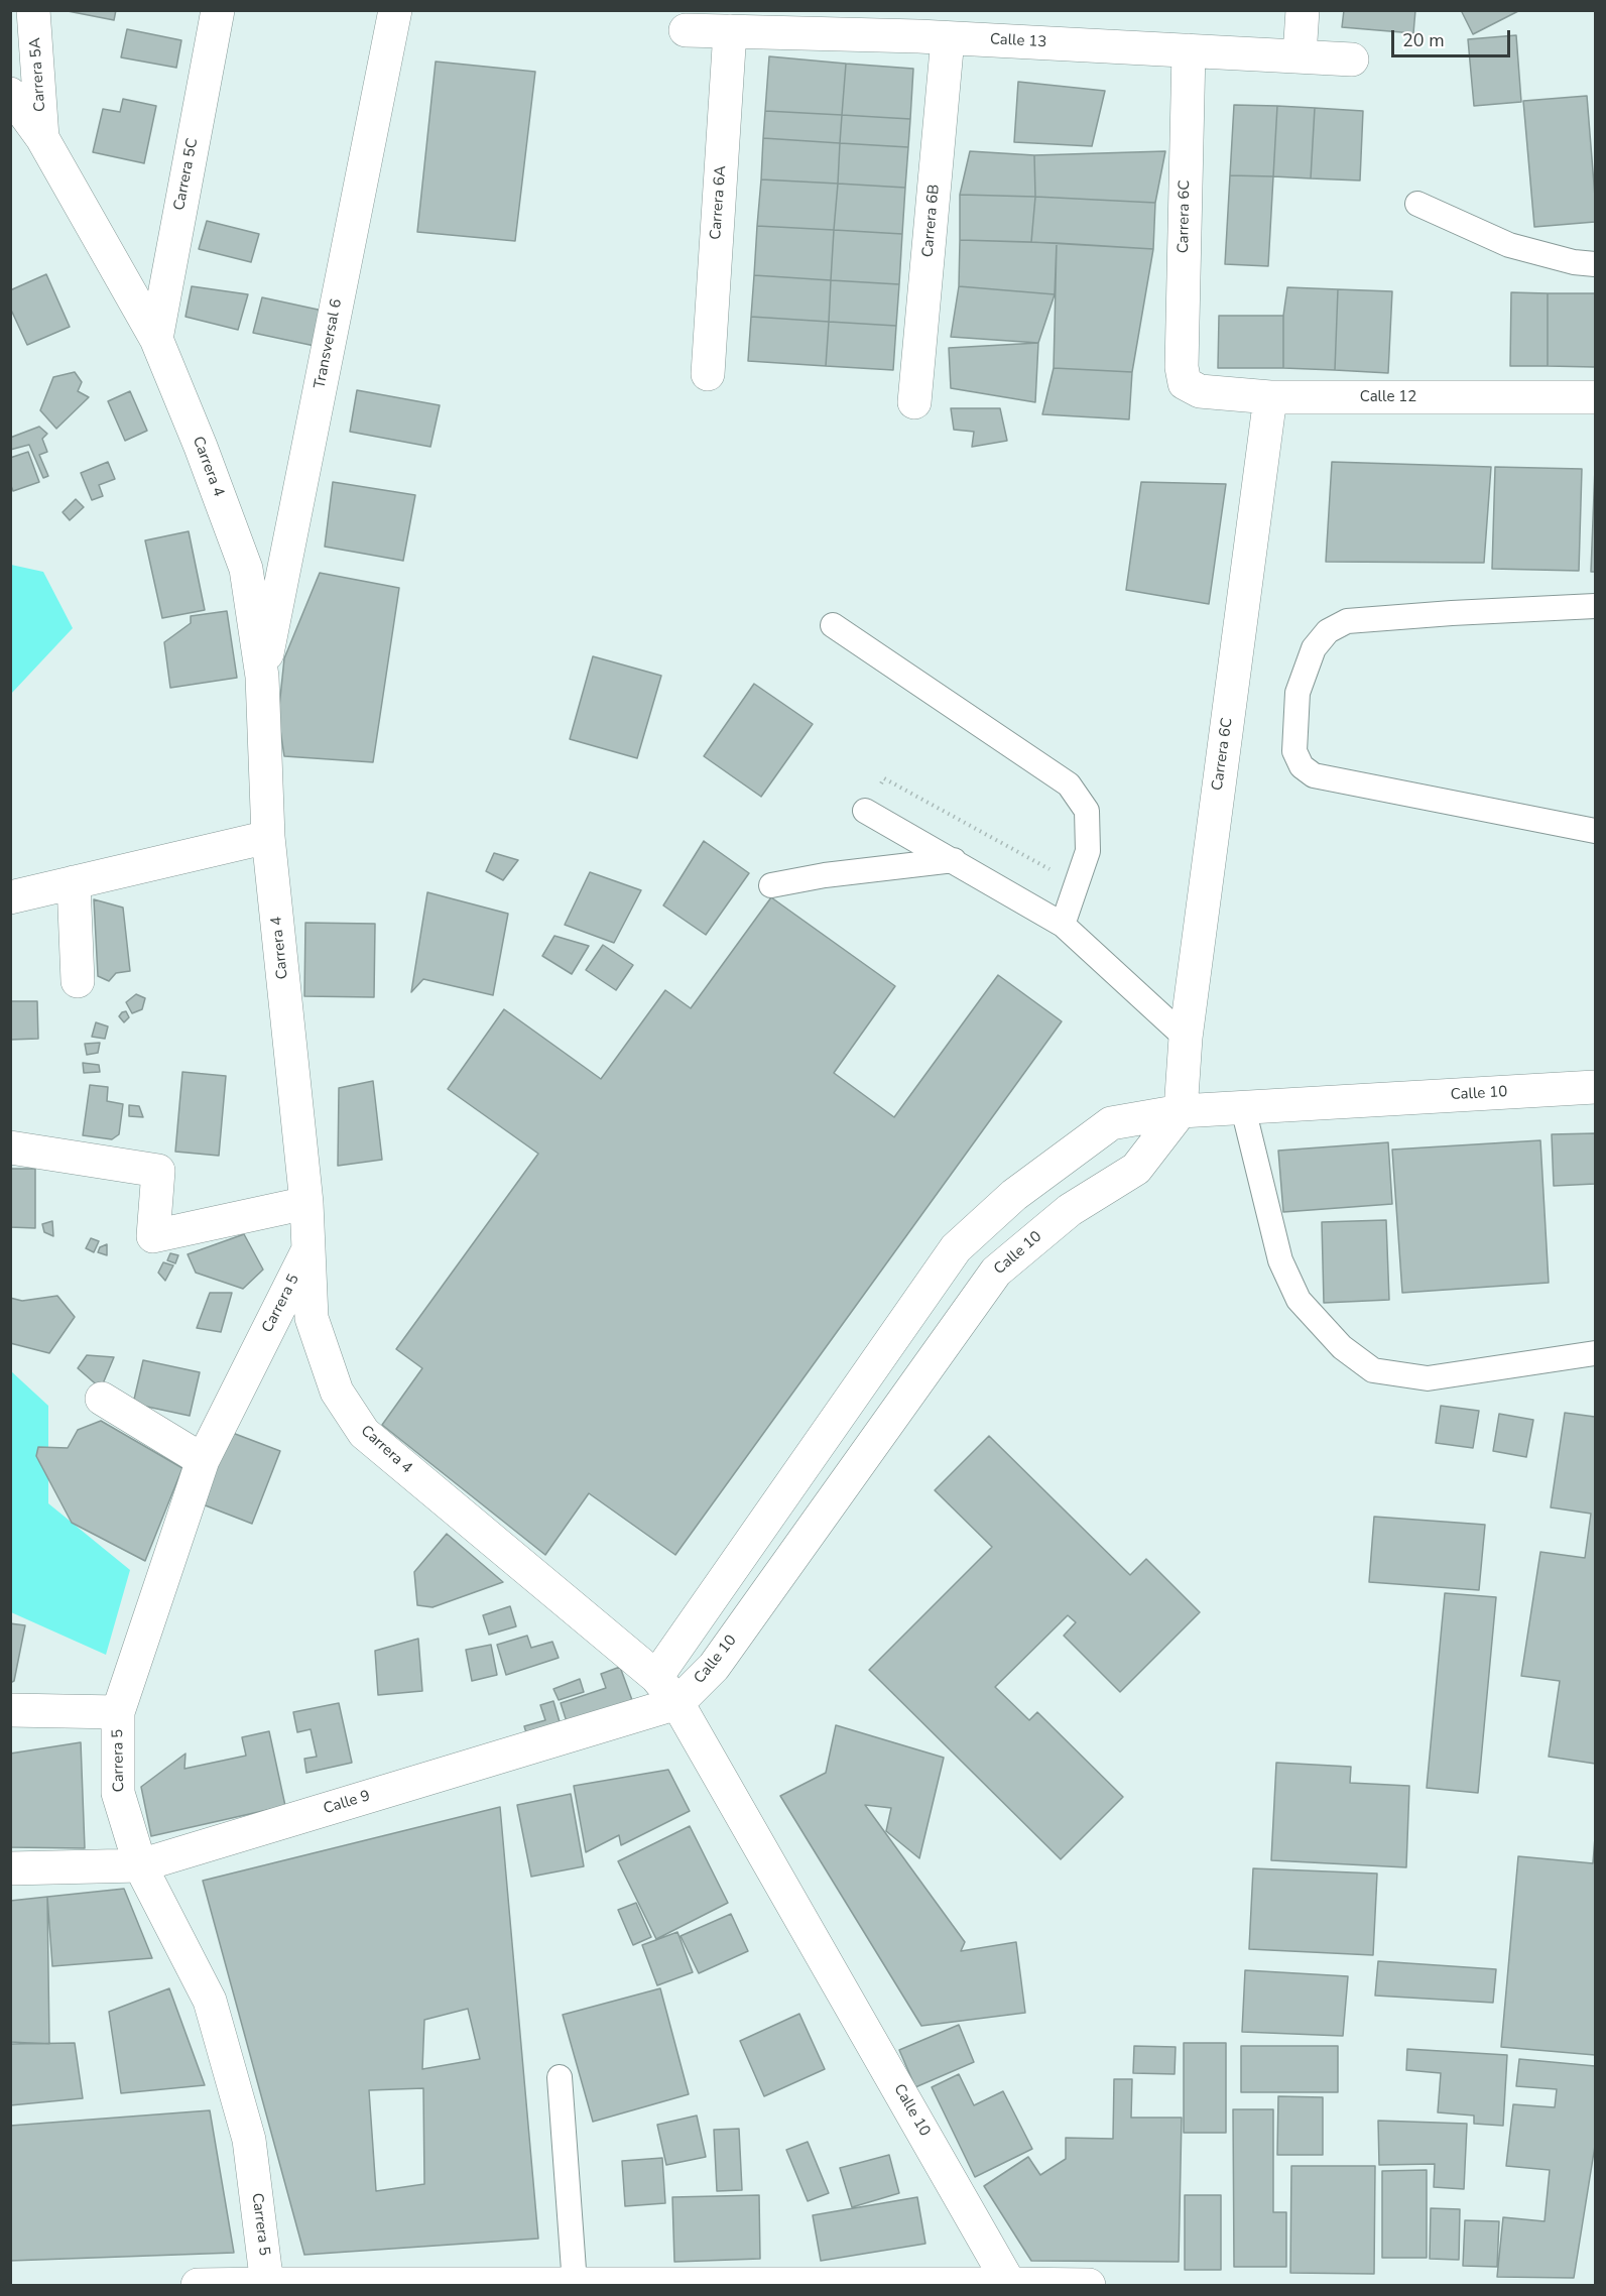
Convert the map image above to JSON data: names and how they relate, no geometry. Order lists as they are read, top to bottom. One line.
{"streets":{"street":["Calle 13","Carrera 5A","Carrera 5C","Carrera 6A","Carrera 6C","Carrera 6B","Transversal 6","Calle 12","Carrera 4","Calle 10","Carrera 5","Calle 9"]},"crossings":[["Calle 13","Carrera 6A"],["Calle 13","Carrera 6C"],["Calle 13","Carrera 6B"],["Carrera 5A","Carrera 4"],["Carrera 5C","Carrera 4"],["Carrera 6C","Calle 12"],["Carrera 6C","Calle 10"],["Transversal 6","Carrera 4"],["Carrera 4","Calle 10"],["Carrera 4","Carrera 5"],["Carrera 4","Calle 9"],["Calle 10","Calle 9"],["Carrera 5","Calle 9"]],"scale_bar":"20 m"}
